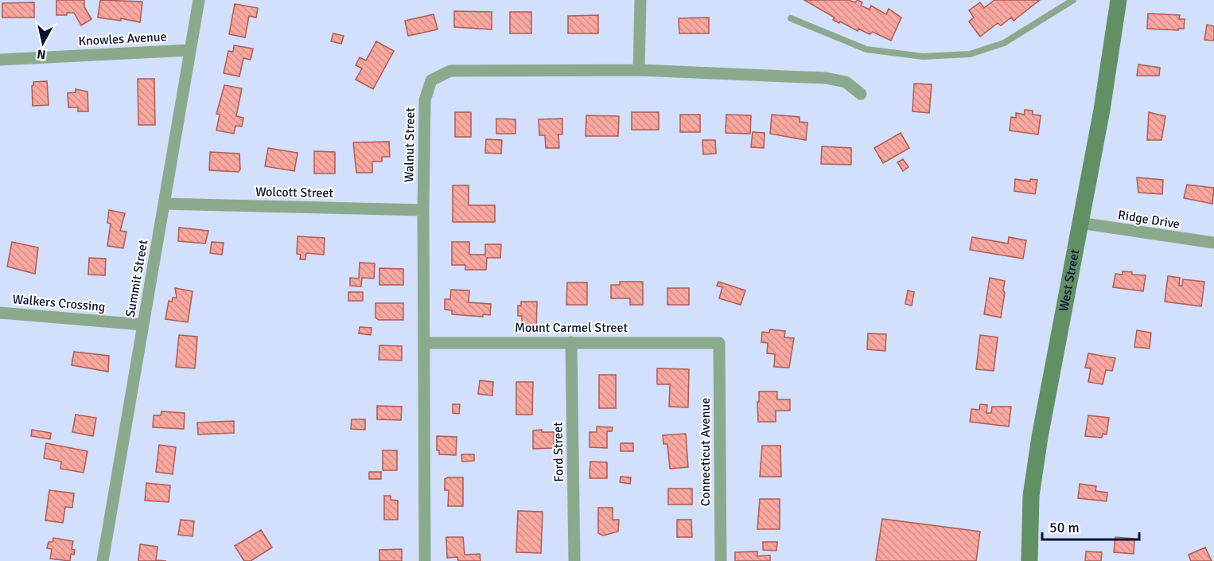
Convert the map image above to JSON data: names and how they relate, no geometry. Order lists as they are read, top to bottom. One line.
{"streets":{"main road":["West Street"],"street":["Knowles Avenue","Walnut Street","Wolcott Street","Ridge Drive","Summit Street","Walkers Crossing","Mount Carmel Street","Ford Street","Connecticut Avenue"]},"crossings":[["Knowles Avenue","Summit Street"],["Walnut Street","Wolcott Street"],["Walnut Street","Mount Carmel Street"],["Wolcott Street","Summit Street"],["Ridge Drive","West Street"],["Summit Street","Walkers Crossing"],["Mount Carmel Street","Ford Street"],["Mount Carmel Street","Connecticut Avenue"]],"scale_bar":"50 m","north":"bottom"}
